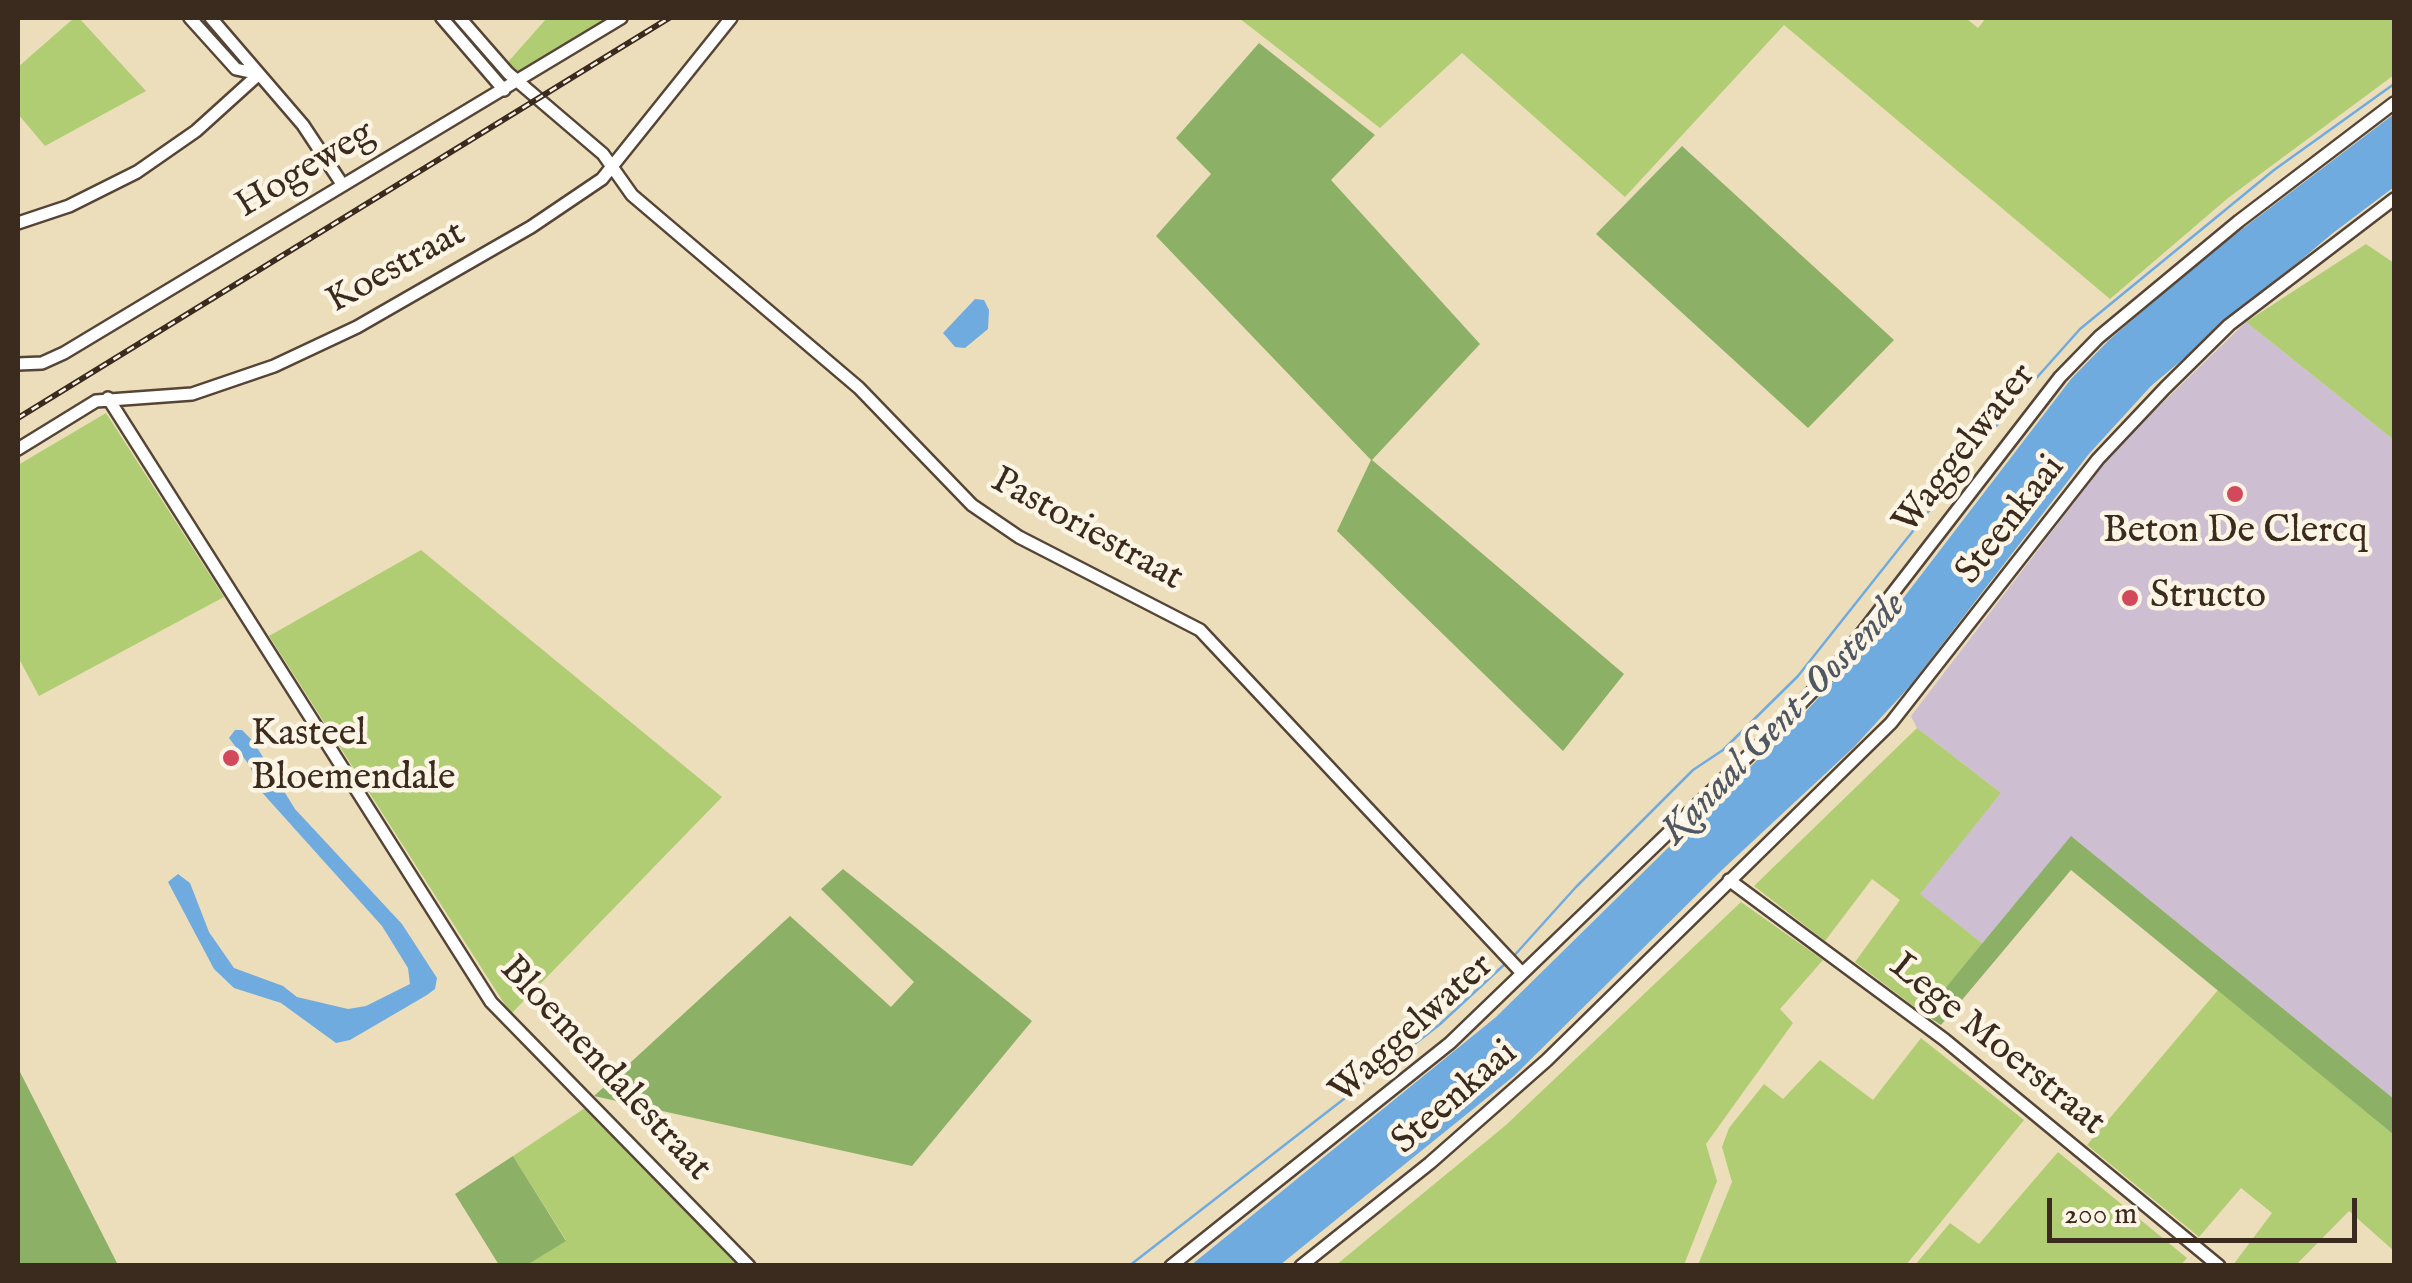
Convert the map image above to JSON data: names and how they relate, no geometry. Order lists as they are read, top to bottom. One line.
{"streets":{"street":["Hogeweg","Koestraat","Waggelwater","Steenkaai","Pastoriestraat","Lege Moerstraat","Bloemendalestraat"]},"crossings":[["Hogeweg","Pastoriestraat"],["Koestraat","Pastoriestraat"],["Koestraat","Bloemendalestraat"],["Waggelwater","Pastoriestraat"],["Steenkaai","Lege Moerstraat"]],"water":["Kanaal Gent-Oostende"],"places":["Beton De Clercq","Structo","Kasteel Bloemendale"],"scale_bar":"200 m"}
